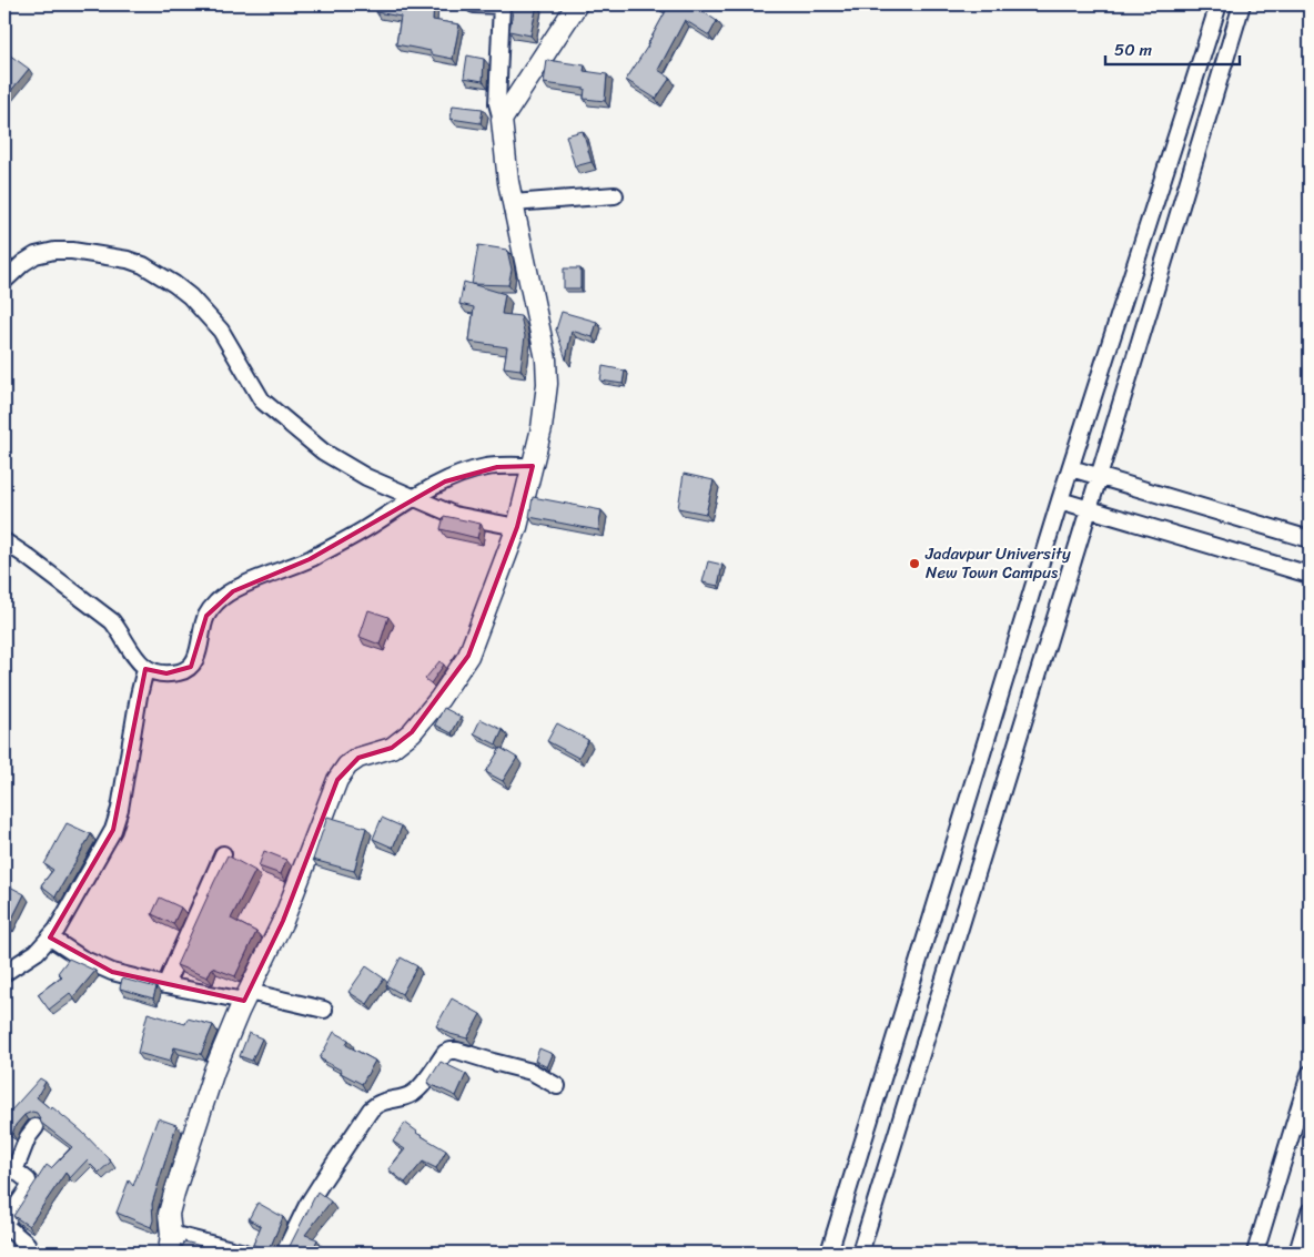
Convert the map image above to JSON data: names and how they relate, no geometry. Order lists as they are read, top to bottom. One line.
{"places":["Jadavpur University New Town Campus"],"scale_bar":"50 m"}
